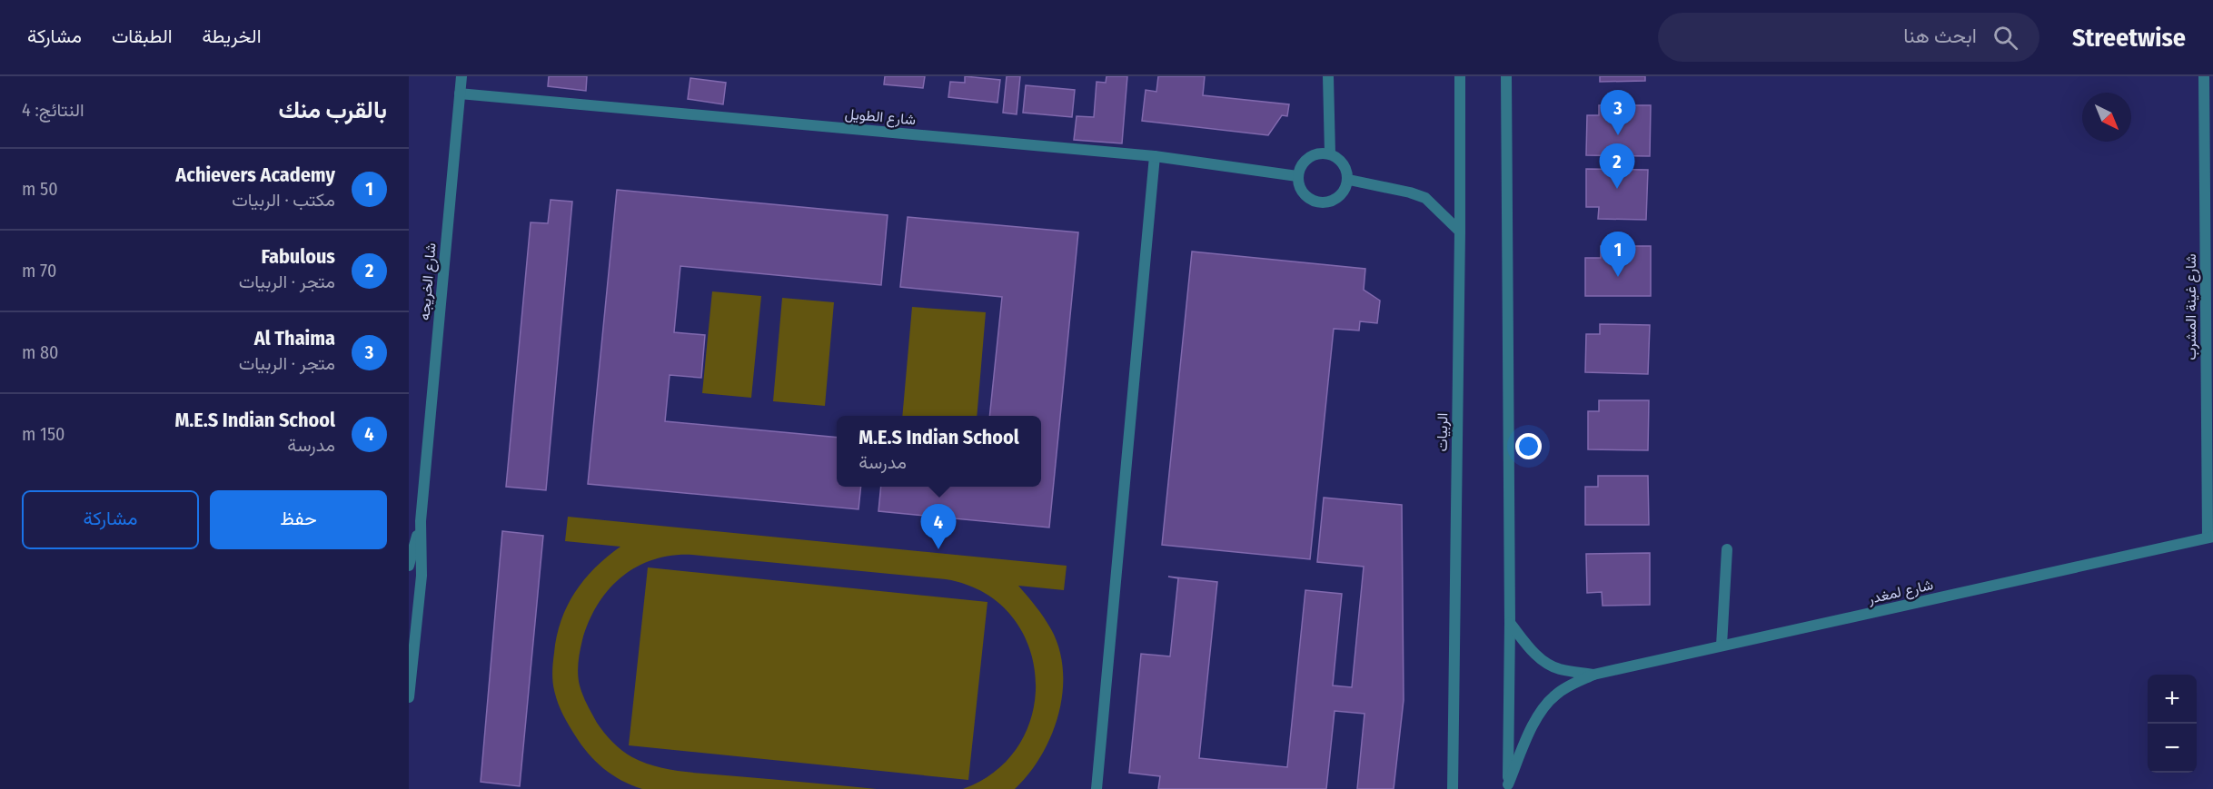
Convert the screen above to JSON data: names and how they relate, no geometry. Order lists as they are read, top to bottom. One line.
{"streets":{"street":["شارع الطويل","شارع الخريجه","شارع غينة المشرب","الربيات","شارع لمغدر"]},"crossings":[["شارع الطويل","شارع الخريجه"],["شارع غينة المشرب","شارع لمغدر"]],"north":"bottom right","page":{"header":"Streetwise","search":"ابحث هنا","nav":["الخريطة","الطبقات","مشاركة"],"heading":["بالقرب منك","النتائج: 4"],"pins":["3","2","1","4"],"list":[{"mark":"1","name":"Achievers Academy","note":"مكتب · الربيات","value":"50 m"},{"mark":"2","name":"Fabulous","note":"متجر · الربيات","value":"70 m"},{"mark":"3","name":"Al Thaima","note":"متجر · الربيات","value":"80 m"},{"mark":"4","name":"M.E.S Indian School","note":"مدرسة","value":"150 m"}],"popup":["M.E.S Indian School","مدرسة"],"buttons":["حفظ","مشاركة"],"map_buttons":["+","−"]}}
